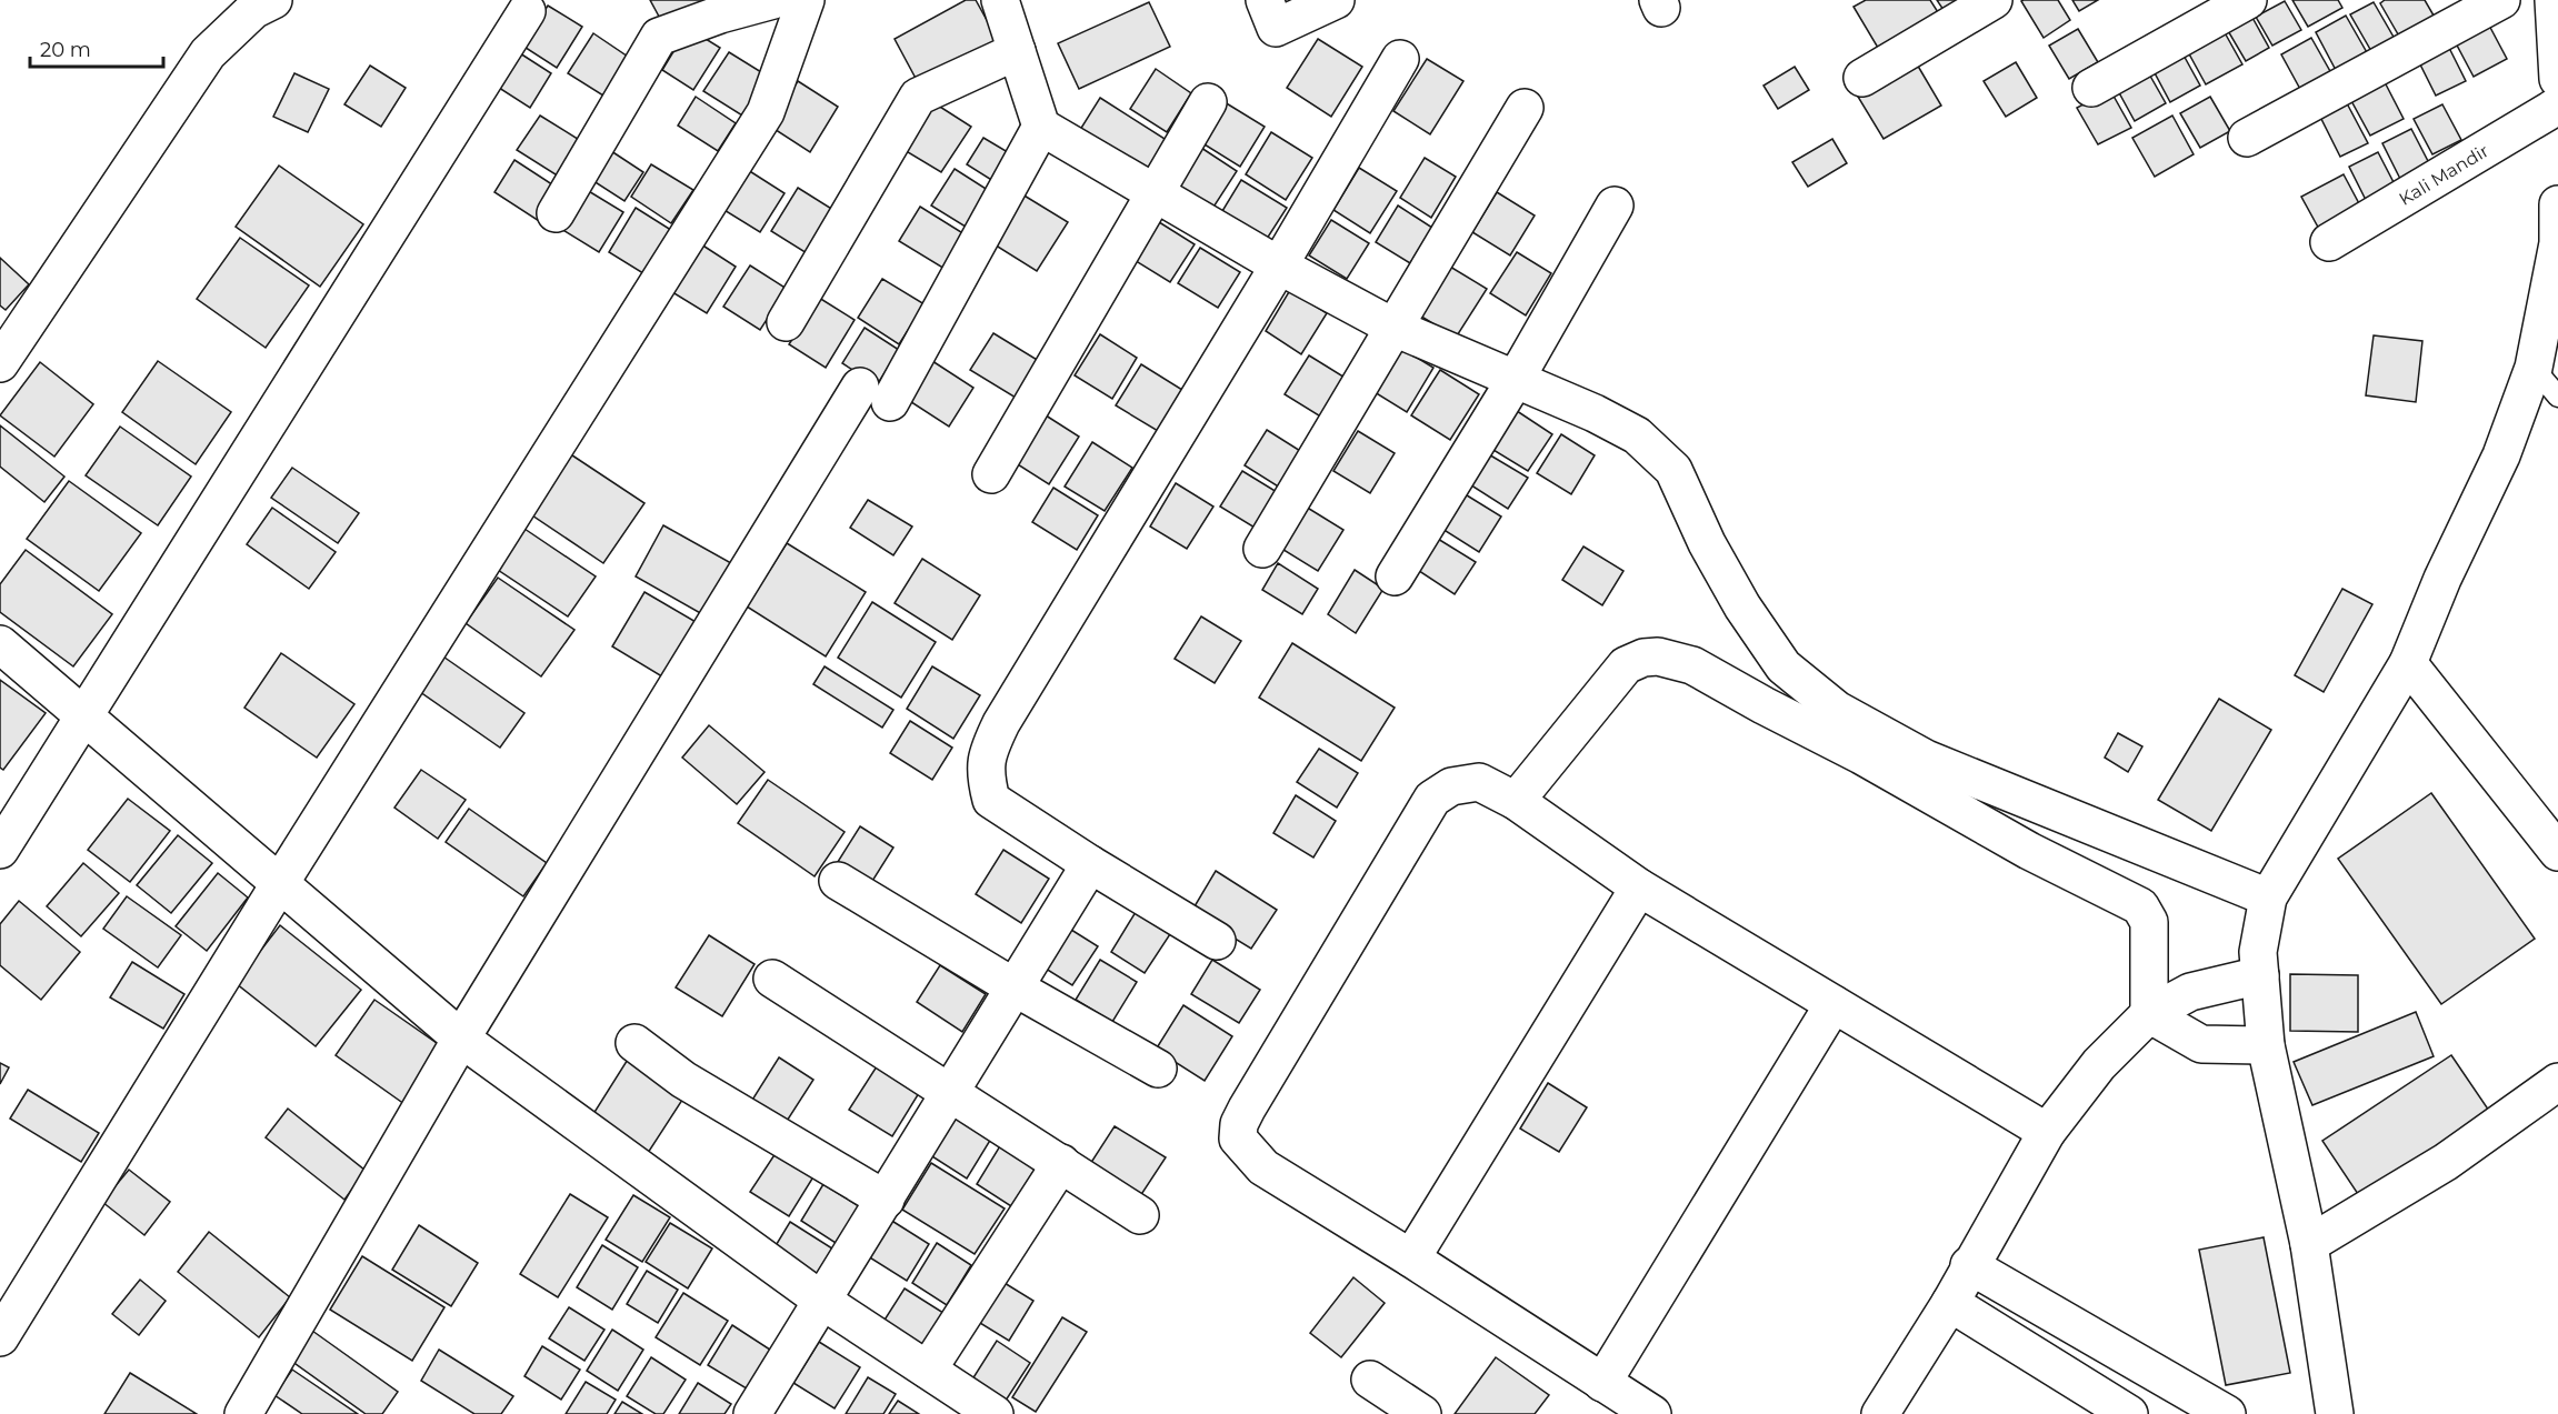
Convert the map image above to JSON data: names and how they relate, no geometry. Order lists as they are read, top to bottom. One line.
{"streets":{"street":["Kali Mandir"]},"scale_bar":"20 m"}
